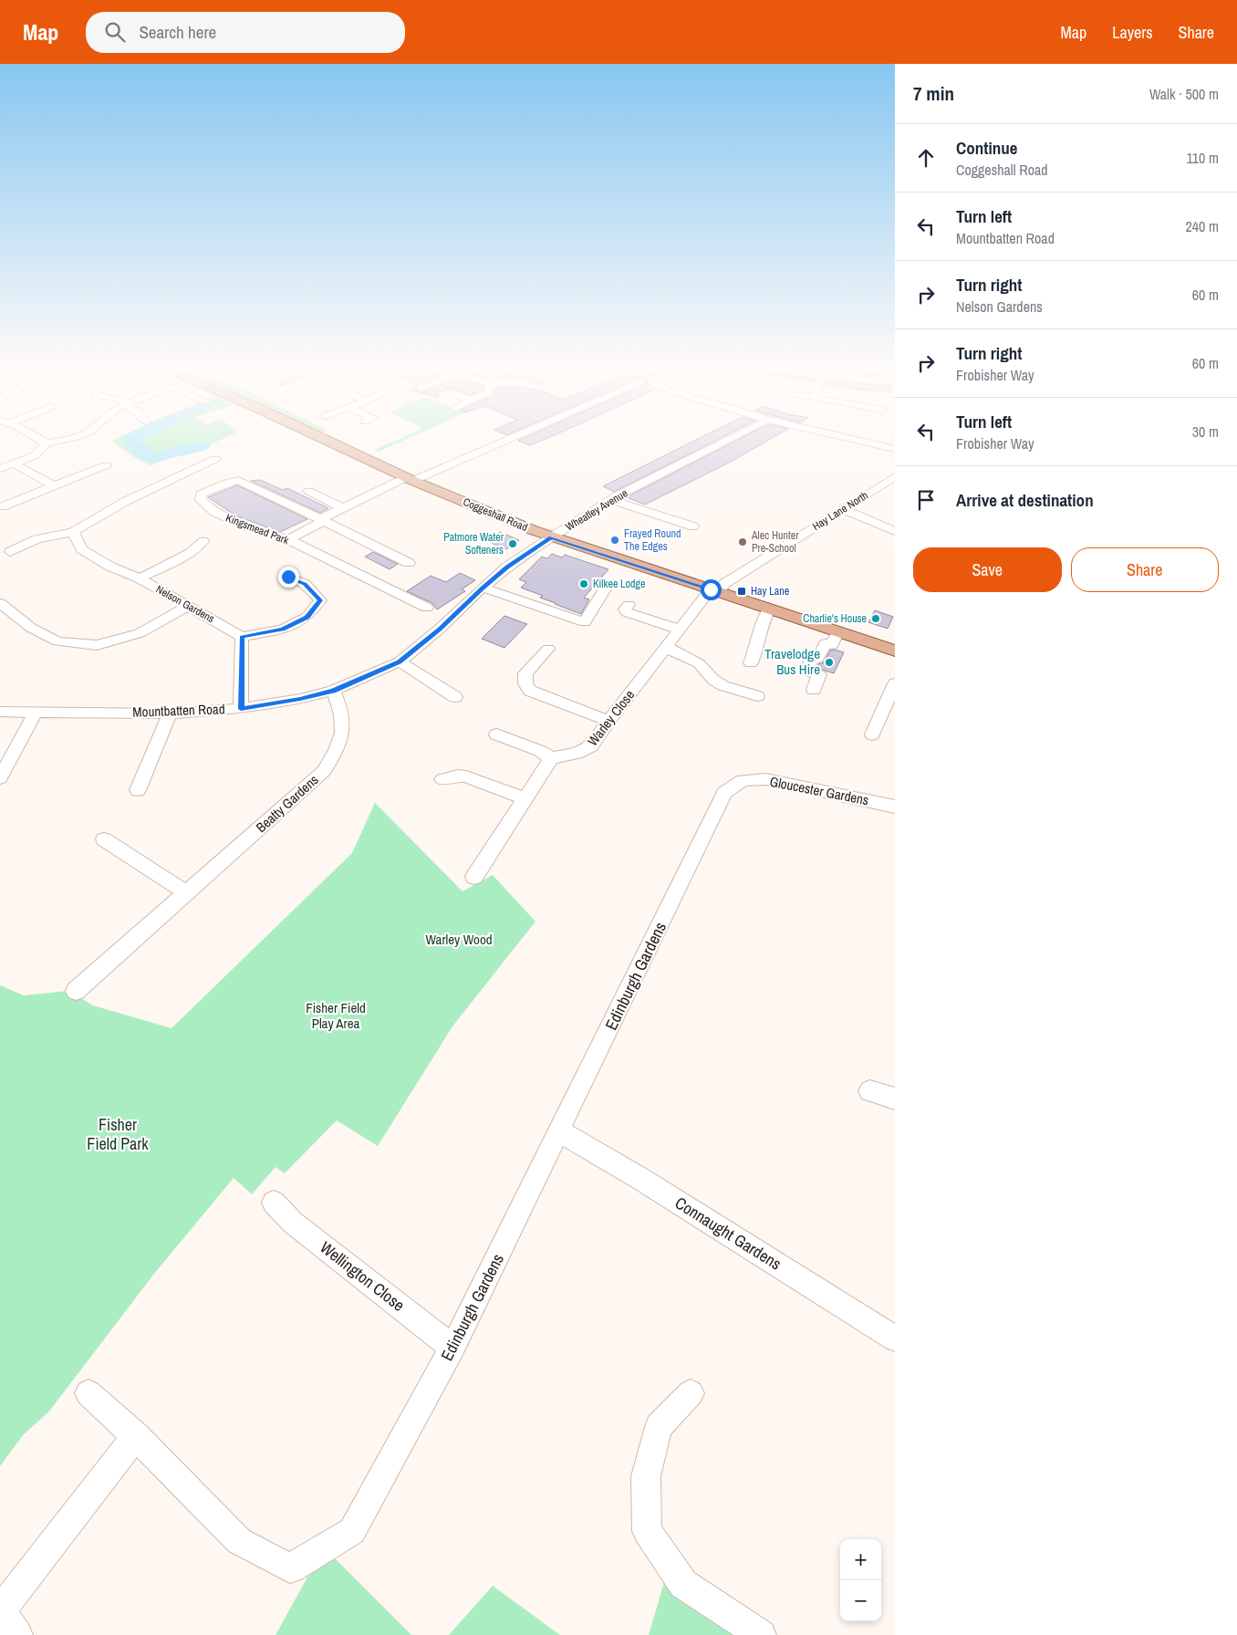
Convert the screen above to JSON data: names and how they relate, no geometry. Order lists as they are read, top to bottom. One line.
{"streets":{"main road":["Coggeshall Road"],"street":["Wheatley Avenue","Hay Lane North","Kingsmead Park","Nelson Gardens","Mountbatten Road","Warley Close","Gloucester Gardens","Beatty Gardens","Edinburgh Gardens","Connaught Gardens","Wellington Close"]},"crossings":[["Wheatley Avenue","Coggeshall Road"],["Wheatley Avenue","Mountbatten Road"],["Hay Lane North","Coggeshall Road"],["Hay Lane North","Warley Close"],["Coggeshall Road","Mountbatten Road"],["Coggeshall Road","Warley Close"],["Mountbatten Road","Beatty Gardens"],["Gloucester Gardens","Edinburgh Gardens"],["Edinburgh Gardens","Connaught Gardens"],["Edinburgh Gardens","Wellington Close"]],"parks":["Warley Wood","Fisher Field Play Area","Fisher Field Park"],"places":{"other":["Frayed Round The Edges","Alec Hunter Pre-School","Patmore Water Softeners","Kilkee Lodge","Charlie's House","Travelodge Bus Hire"],"transit":["Hay Lane"]},"page":{"header":"Map","search":"Search here","nav":["Map","Layers","Share"],"heading":["7 min","Walk · 500 m"],"list":[["Continue","Coggeshall Road","110 m"],["Turn left","Mountbatten Road","240 m"],["Turn right","Nelson Gardens","60 m"],["Turn right","Frobisher Way","60 m"],["Turn left","Frobisher Way","30 m"],"Arrive at destination"],"buttons":["Save","Share"],"map_buttons":["+","−"]}}
